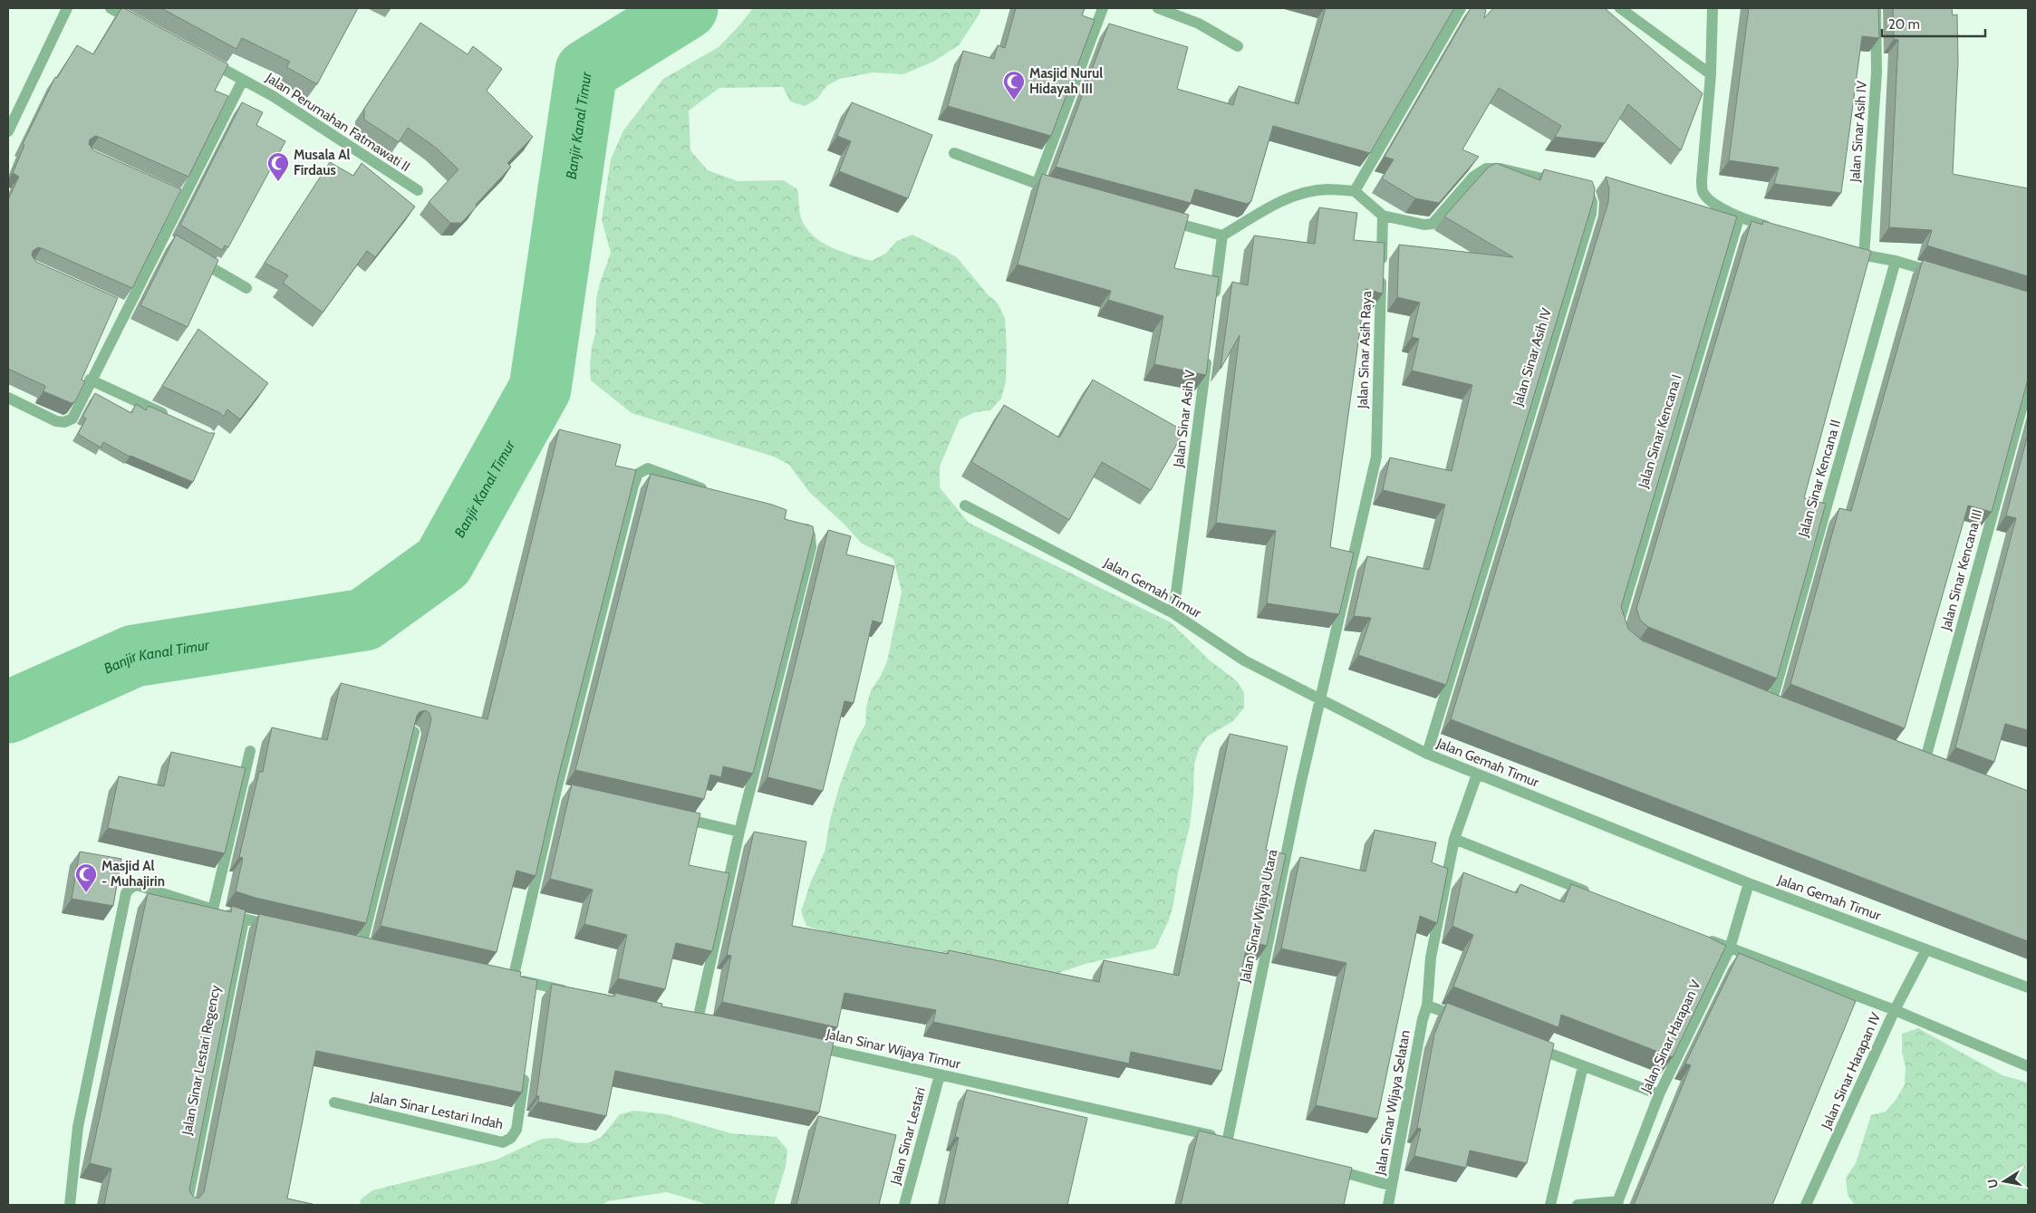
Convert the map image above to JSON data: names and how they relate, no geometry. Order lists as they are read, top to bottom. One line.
{"streets":{"street":["Jalan Perumahan Fatmawati II","Jalan Sinar Asih IV","Jalan Sinar Asih Raya","Jalan Sinar Asih V","Jalan Sinar Kencana I","Jalan Sinar Kencana II","Jalan Sinar Kencana III","Jalan Gemah Timur","Jalan Sinar Wijaya Utara","Jalan Sinar Harapan V","Jalan Sinar Wijaya Timur","Jalan Sinar Lestari Regency","Jalan Sinar Harapan IV","Jalan Sinar Wijaya Selatan","Jalan Sinar Lestari Indah","Jalan Sinar Lestari"]},"crossings":[["Jalan Sinar Asih IV","Jalan Gemah Timur"],["Jalan Sinar Asih Raya","Jalan Gemah Timur"],["Jalan Sinar Asih Raya","Jalan Sinar Wijaya Utara"],["Jalan Sinar Asih V","Jalan Gemah Timur"],["Jalan Gemah Timur","Jalan Sinar Wijaya Utara"],["Jalan Gemah Timur","Jalan Sinar Harapan V"],["Jalan Gemah Timur","Jalan Sinar Harapan IV"],["Jalan Gemah Timur","Jalan Sinar Wijaya Selatan"],["Jalan Sinar Wijaya Utara","Jalan Sinar Wijaya Timur"],["Jalan Sinar Wijaya Timur","Jalan Sinar Lestari"]],"water":["Banjir Kanal Timur"],"places":{"mosque":["Masjid Nurul Hidayah III","Musala Al Firdaus","Masjid Al - Muhajirin"]},"scale_bar":"20 m","north":"left"}
